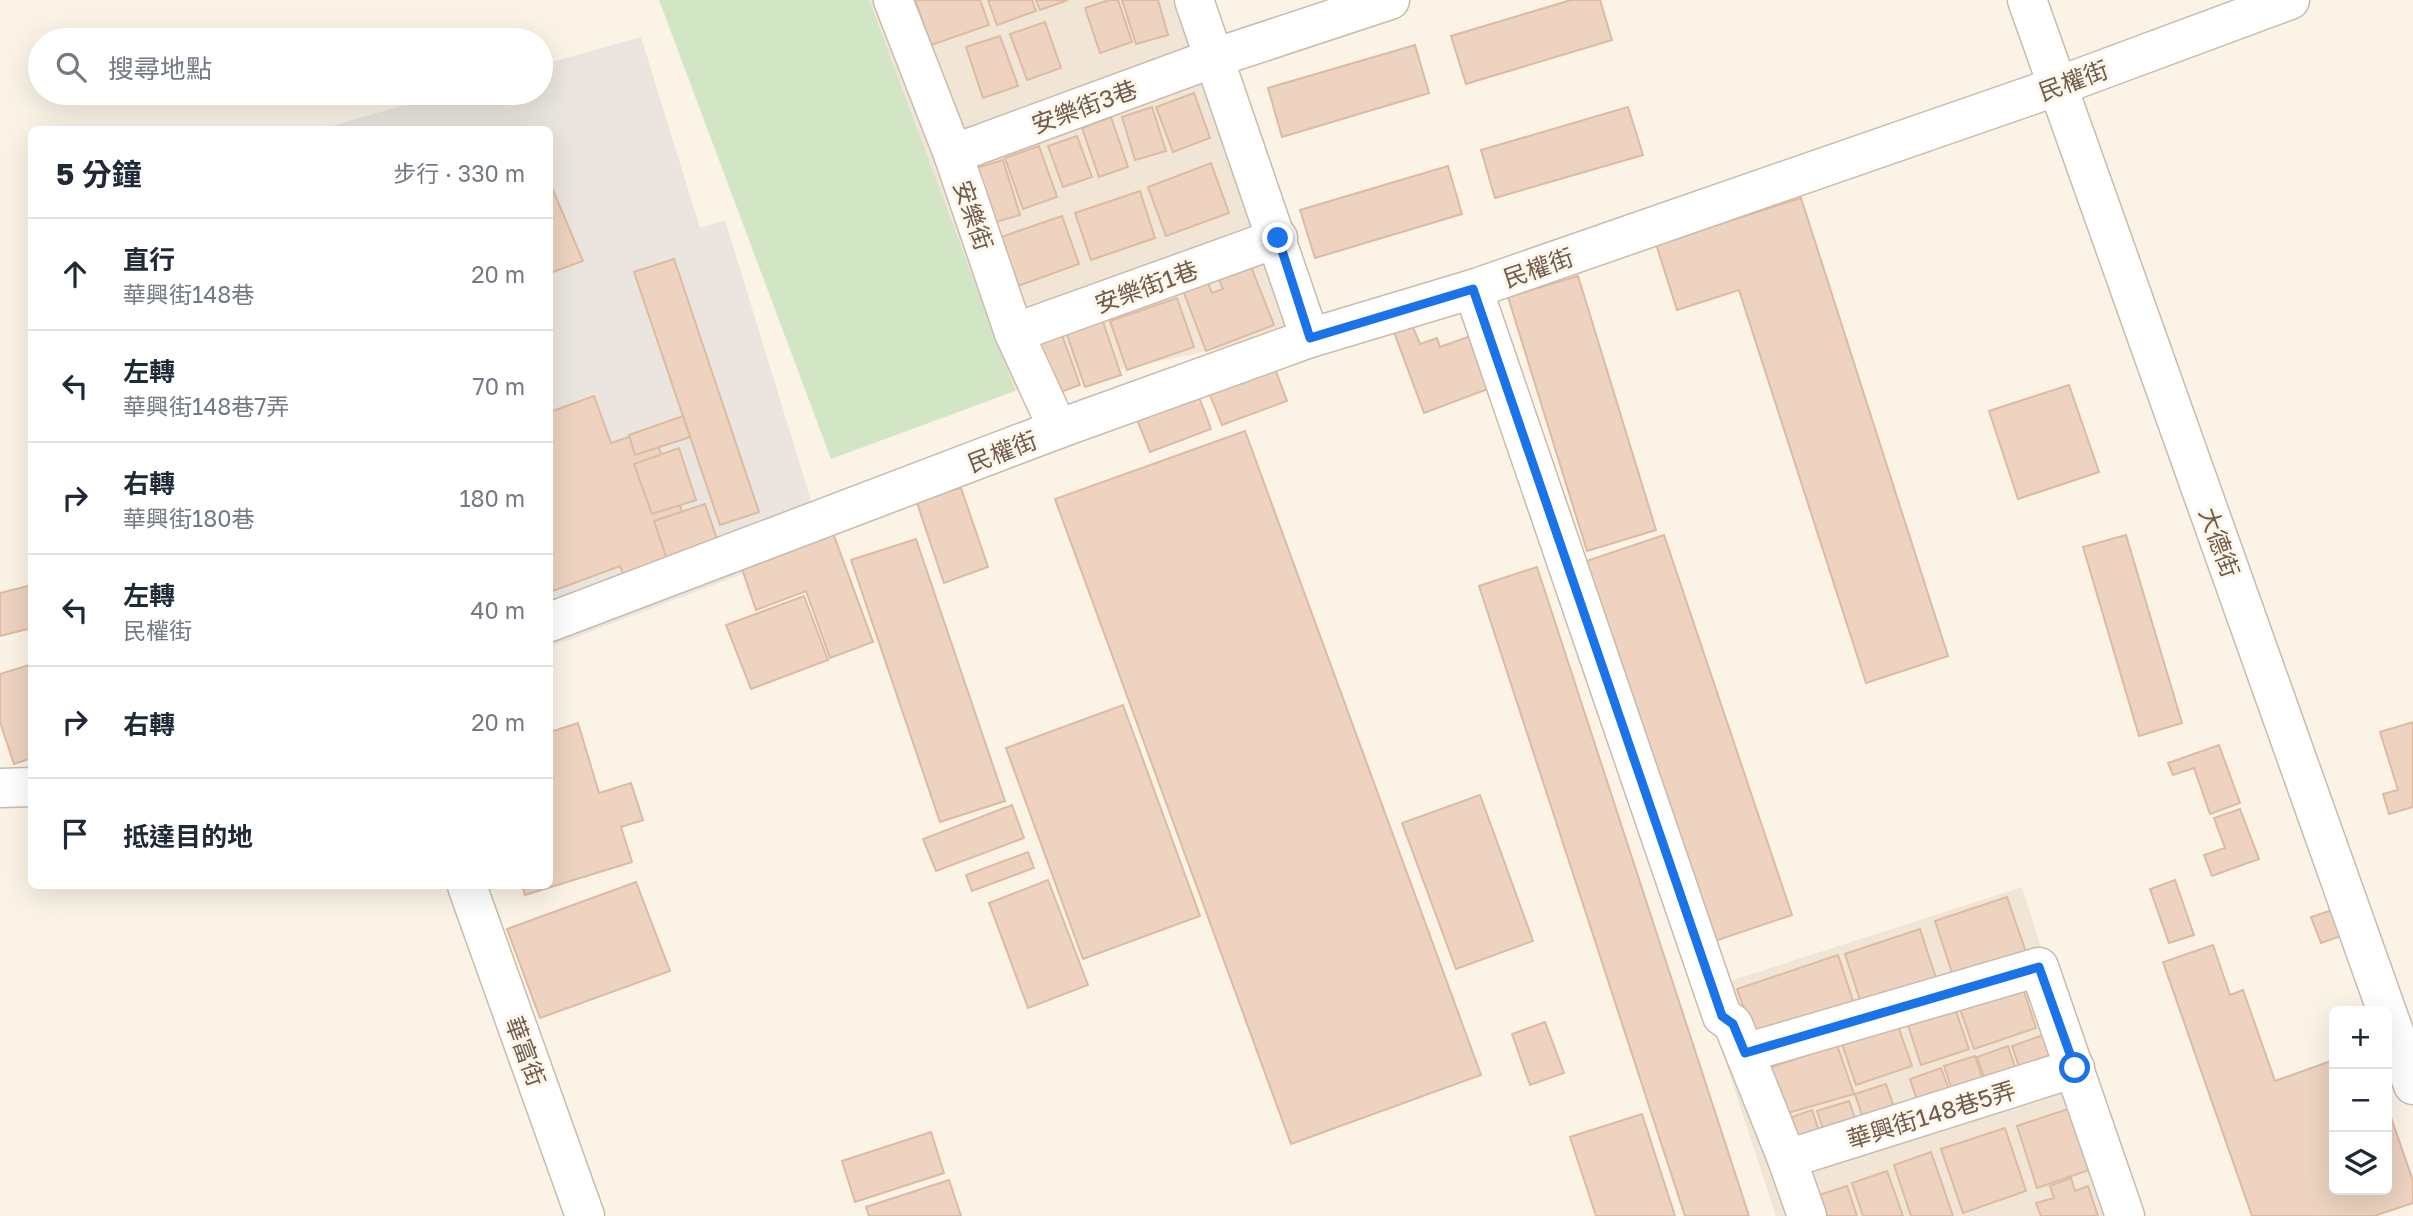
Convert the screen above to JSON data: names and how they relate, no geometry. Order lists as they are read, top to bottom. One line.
{"streets":{"street":["民權街","安樂街3巷","安樂街","安樂街1巷","大德街","華富街","華興街148巷5弄"]},"crossings":[["民權街","安樂街"],["民權街","大德街"],["安樂街3巷","安樂街"],["安樂街","安樂街1巷"]],"page":{"search":"搜尋地點","heading":["5 分鐘","步行 · 330 m"],"list":[["直行","華興街148巷","20 m"],["左轉","華興街148巷7弄","70 m"],["右轉","華興街180巷","180 m"],["左轉","民權街","40 m"],["右轉","20 m"],"抵達目的地"],"map_buttons":["+","−"]}}
